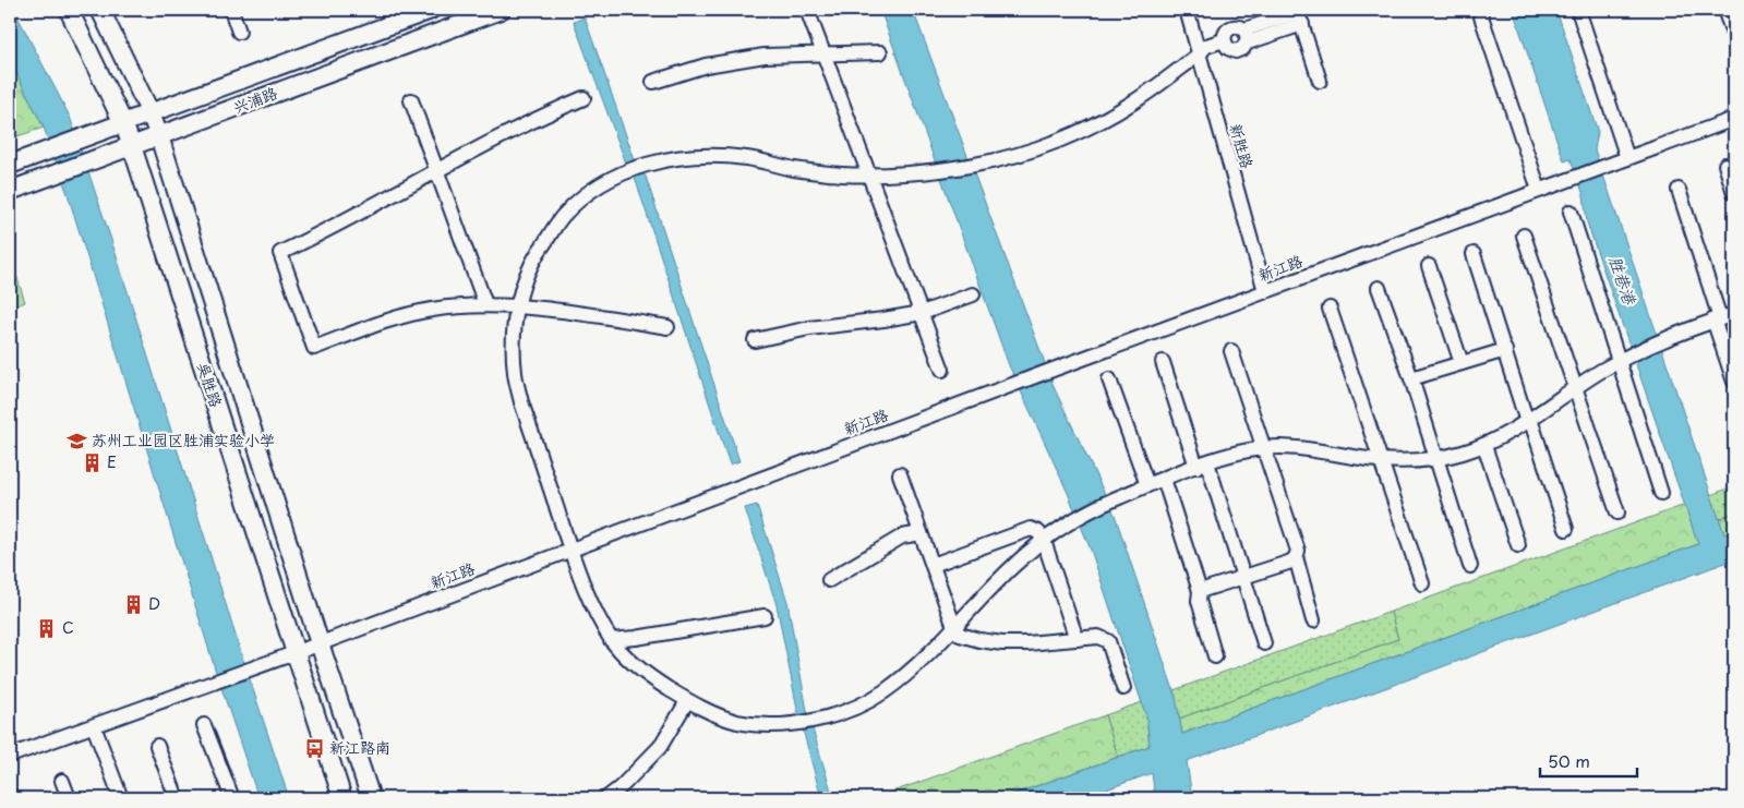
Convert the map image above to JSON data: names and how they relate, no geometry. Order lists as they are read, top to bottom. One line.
{"streets":{"main road":["兴浦路","吴胜路"],"street":["新胜路","新江路"]},"crossings":[["兴浦路","吴胜路"],["新胜路","新江路"],["新江路","吴胜路"]],"water":["胜巷港"],"places":{"school or university":["苏州工业园区胜浦实验小学"],"building":["E","D","C"],"bus stop":["新江路南"]},"scale_bar":"50 m"}
